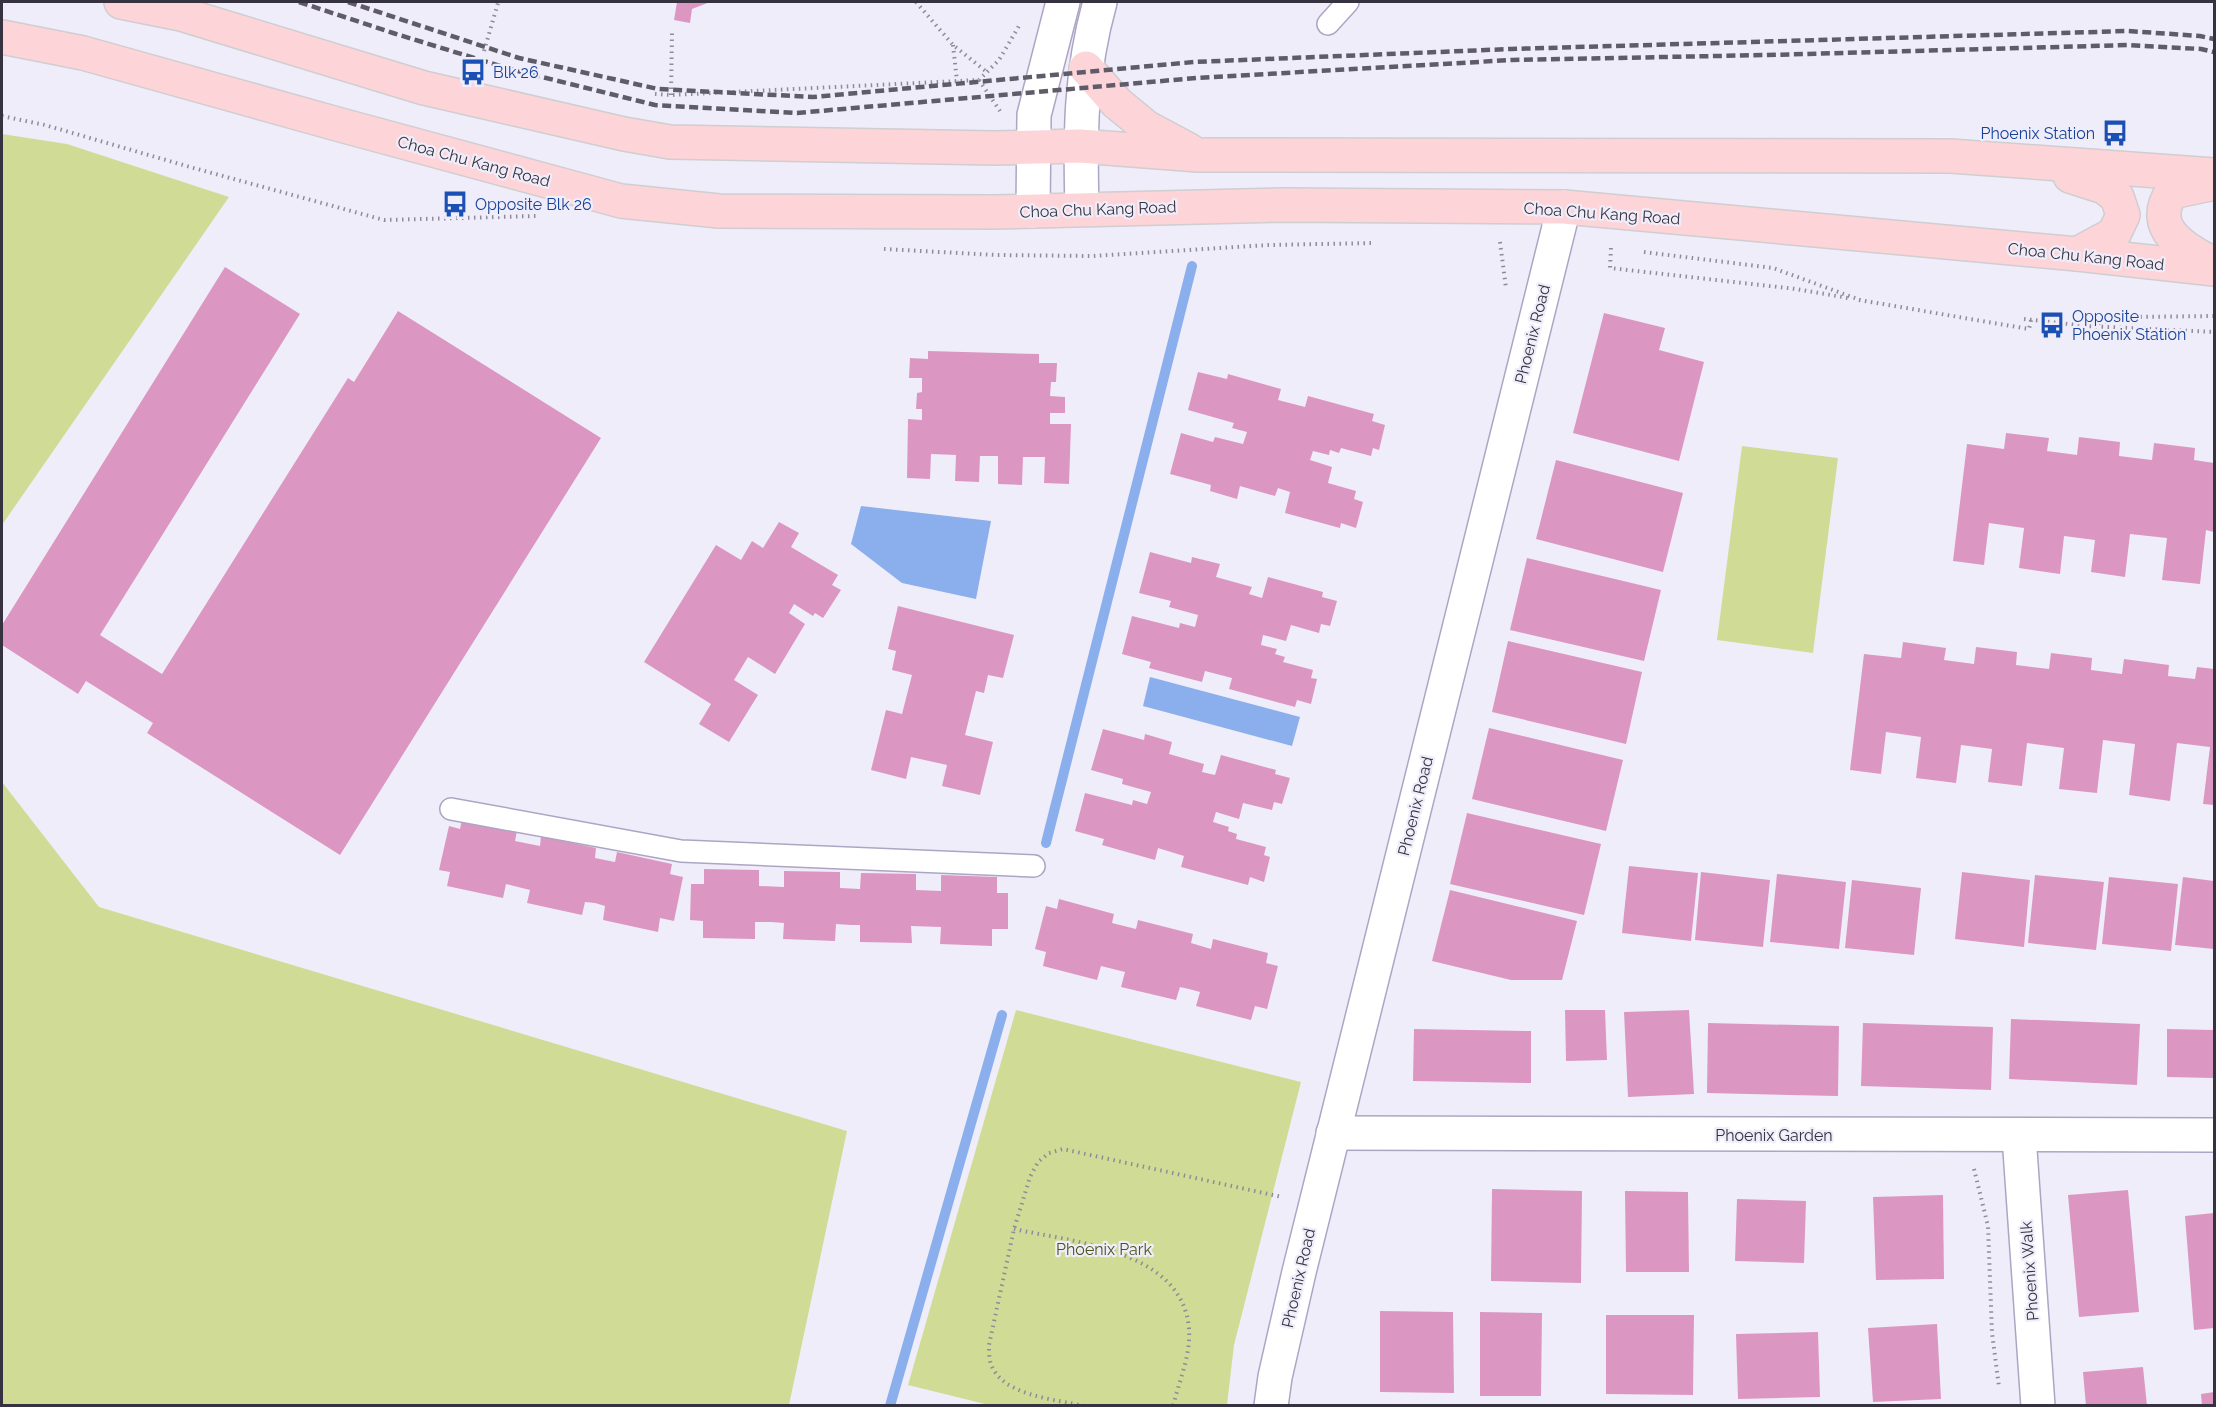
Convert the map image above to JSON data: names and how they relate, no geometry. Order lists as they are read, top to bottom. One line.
{"streets":{"main road":["Choa Chu Kang Road"],"street":["Phoenix Road","Phoenix Garden","Phoenix Walk"]},"crossings":[["Choa Chu Kang Road","Phoenix Road"],["Phoenix Road","Phoenix Garden"],["Phoenix Garden","Phoenix Walk"]],"parks":["Phoenix Park"],"places":{"bus stop":["Blk 26","Phoenix Station","Opposite Blk 26","Opposite Phoenix Station"]}}
